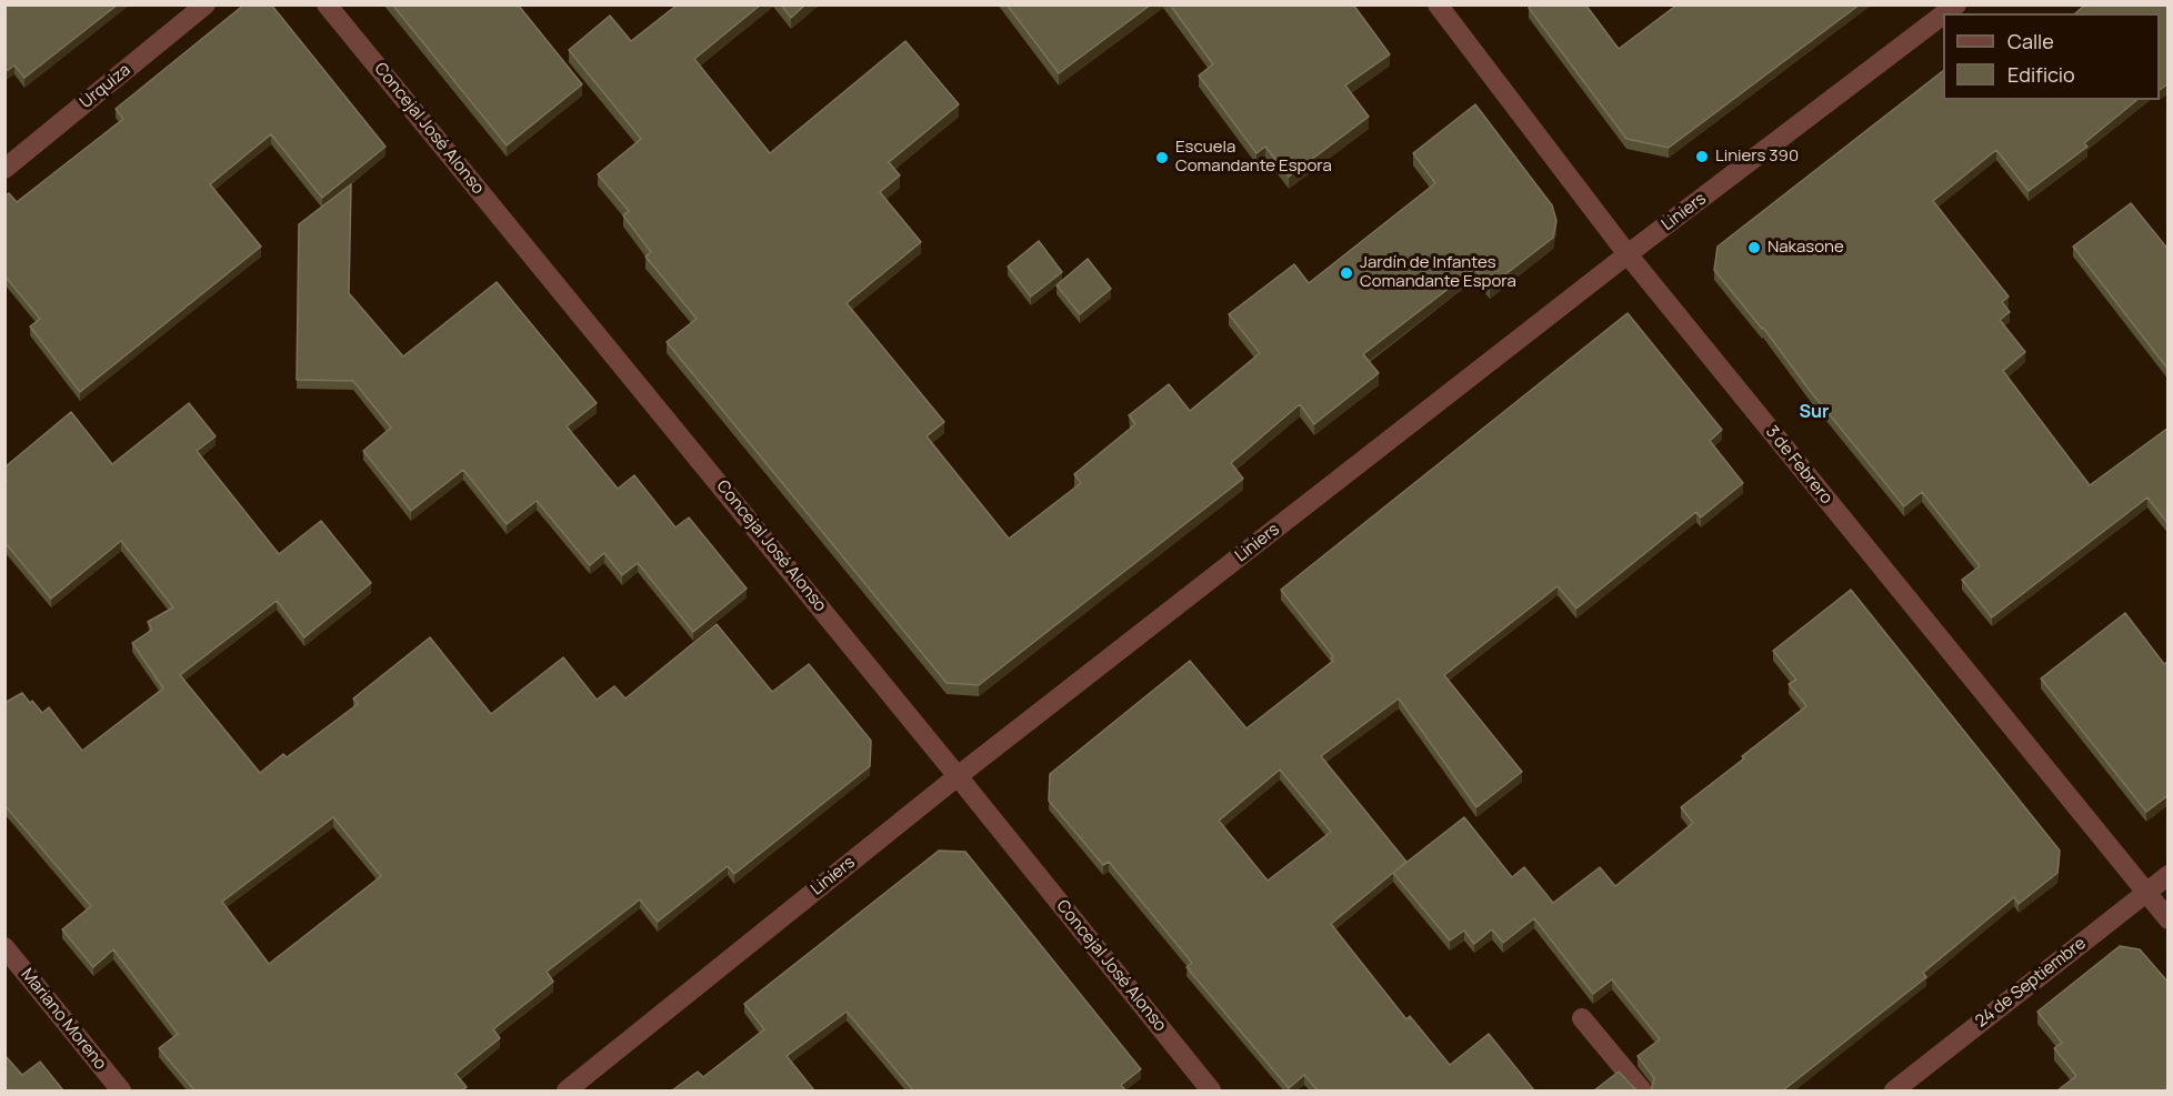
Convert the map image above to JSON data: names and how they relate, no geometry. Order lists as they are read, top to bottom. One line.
{"streets":{"street":["Urquiza","Concejal José Alonso","Liniers","3 de Febrero","24 de Septiembre","Mariano Moreno"]},"crossings":[["Concejal José Alonso","Liniers"],["Liniers","3 de Febrero"],["3 de Febrero","24 de Septiembre"]],"districts":["Sur"],"places":["Liniers 390","Escuela Comandante Espora","Nakasone","Jardín de Infantes Comandante Espora"],"legend":["Calle","Edificio"]}
